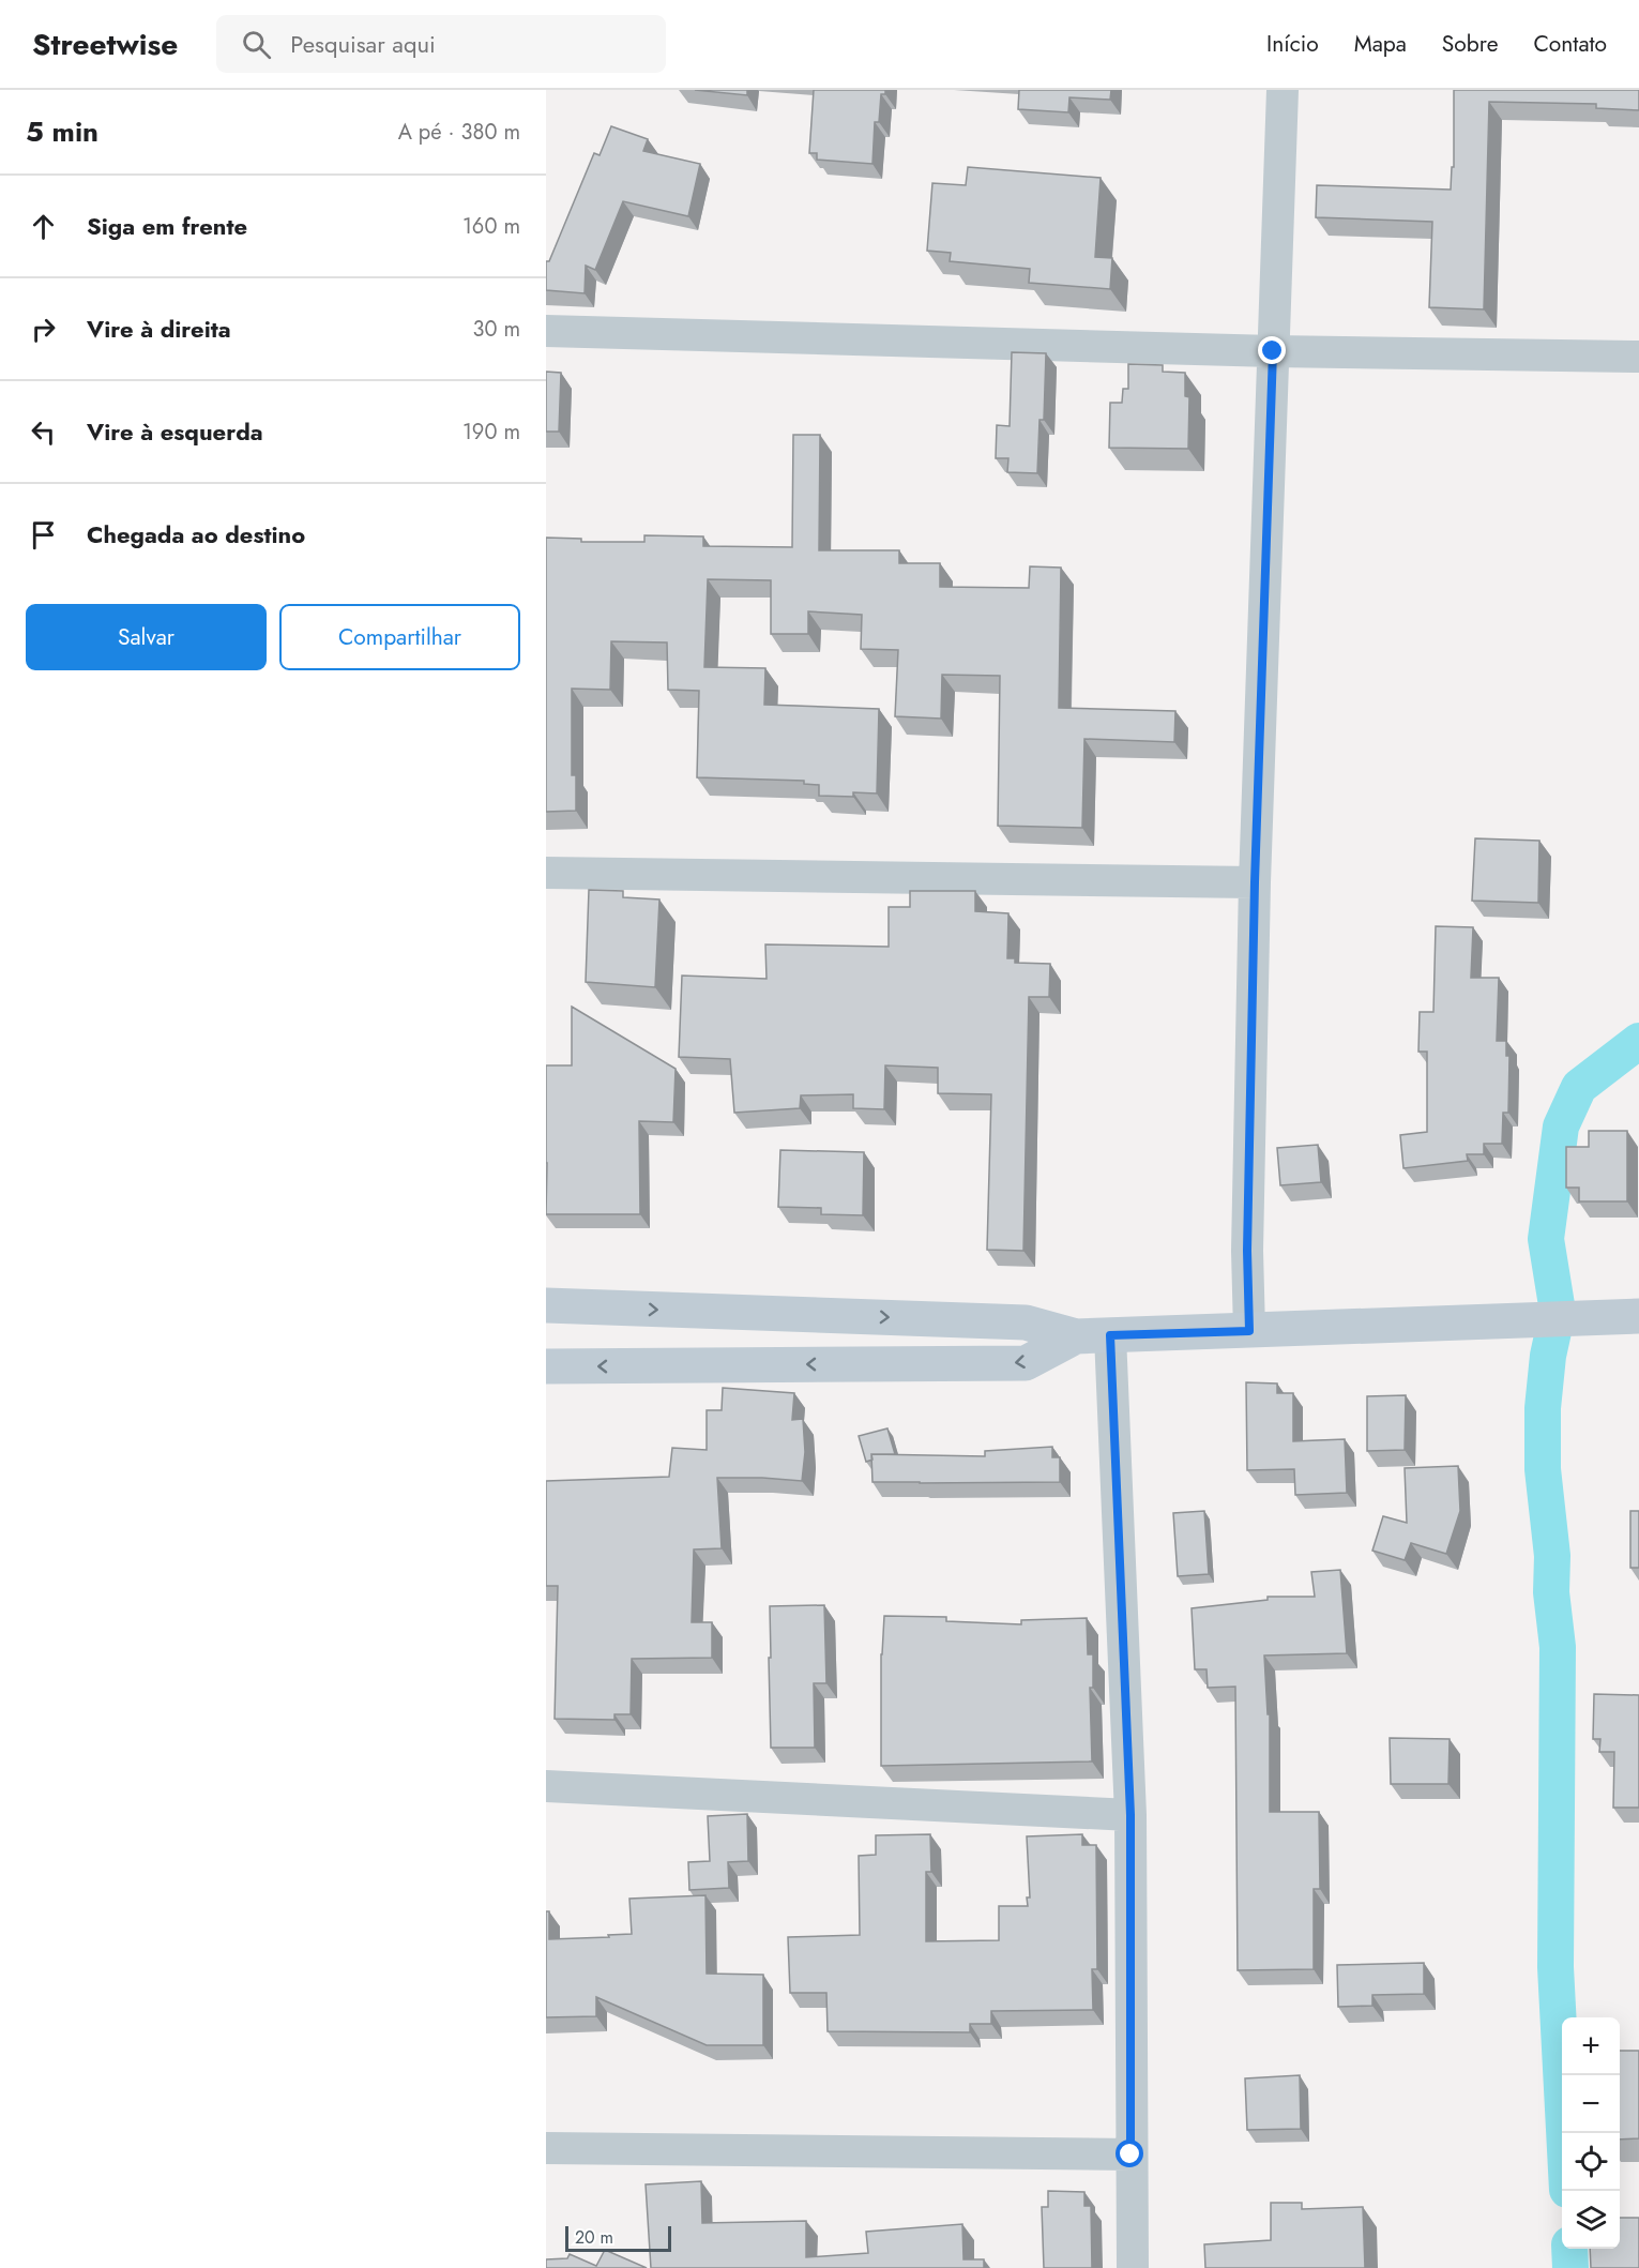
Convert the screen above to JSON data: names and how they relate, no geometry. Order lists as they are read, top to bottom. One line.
{"scale_bar":"20 m","page":{"header":"Streetwise","search":"Pesquisar aqui","nav":["Início","Mapa","Sobre","Contato"],"heading":["5 min","A pé · 380 m"],"list":[["Siga em frente","160 m"],["Vire à direita","30 m"],["Vire à esquerda","190 m"],"Chegada ao destino"],"buttons":["Salvar","Compartilhar"],"map_buttons":["+","−"],"scale":"20 m"}}
